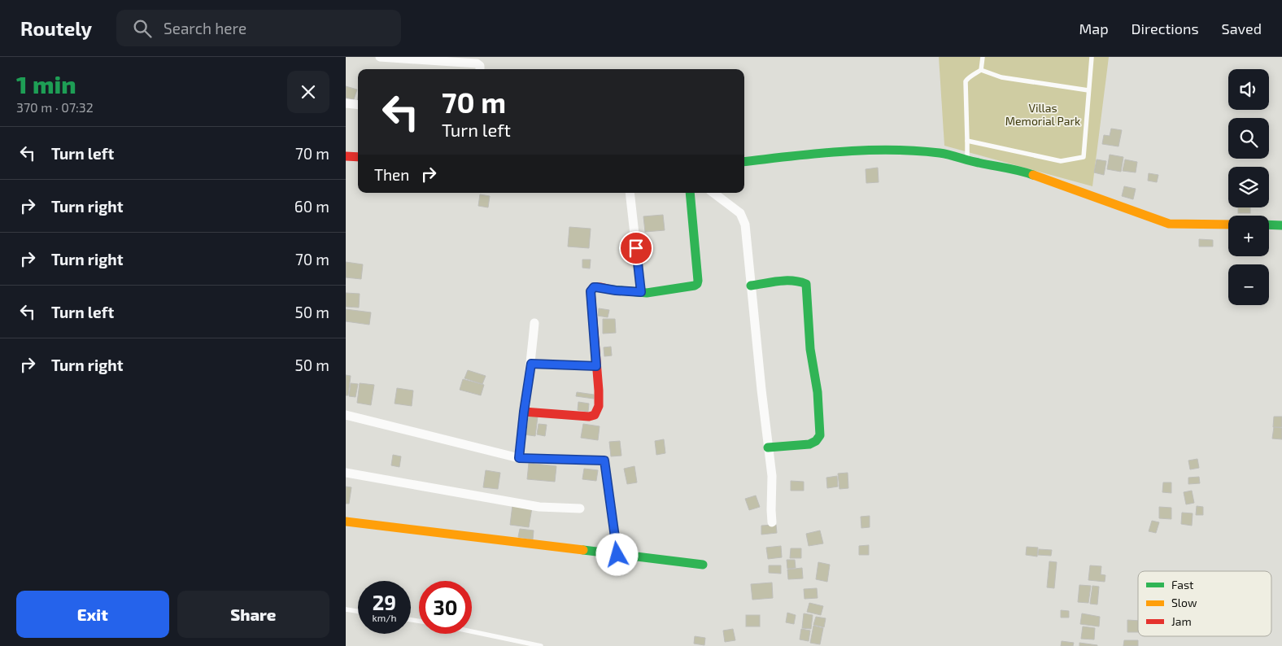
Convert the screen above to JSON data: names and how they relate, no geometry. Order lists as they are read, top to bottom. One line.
{"parks":["Villas Memorial Park"],"legend":["Fast","Slow","Jam"],"page":{"header":"Routely","search":"Search here","nav":["Map","Directions","Saved"],"heading":["1 min","370 m · 07:32"],"map_buttons":["+","−"],"turn":["70 m","Turn left"],"list":[{"name":"Turn left","value":"70 m"},{"name":"Turn right","value":"60 m"},{"name":"Turn right","value":"70 m"},{"name":"Turn left","value":"50 m"},{"name":"Turn right","value":"50 m"}],"then":"Then","speed":"29 km/h","limit":"30","buttons":["Exit","Share"]}}
